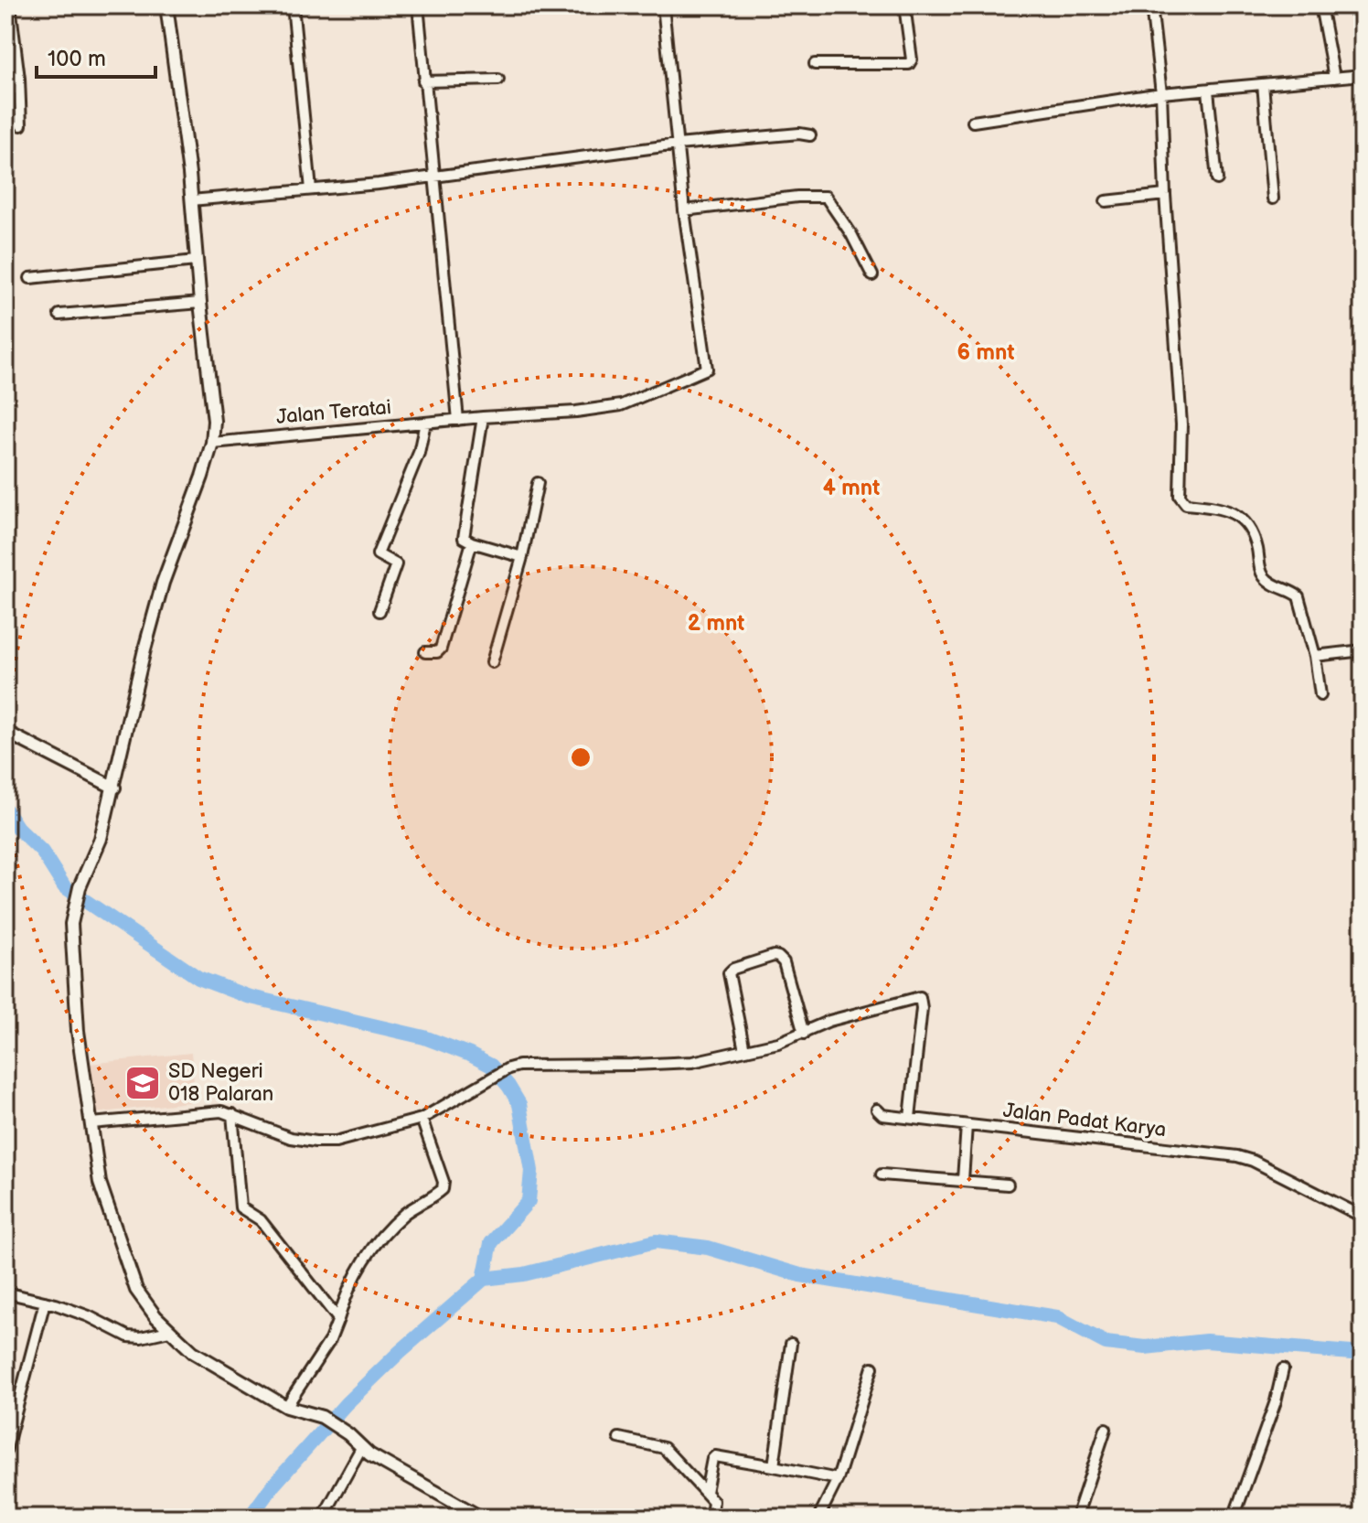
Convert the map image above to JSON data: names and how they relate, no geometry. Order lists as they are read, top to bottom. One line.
{"streets":{"street":["Jalan Teratai","Jalan Padat Karya"]},"places":{"school or university":["SD Negeri 018 Palaran"]},"scale_bar":"100 m","rings":["6 mnt","4 mnt","2 mnt"]}
